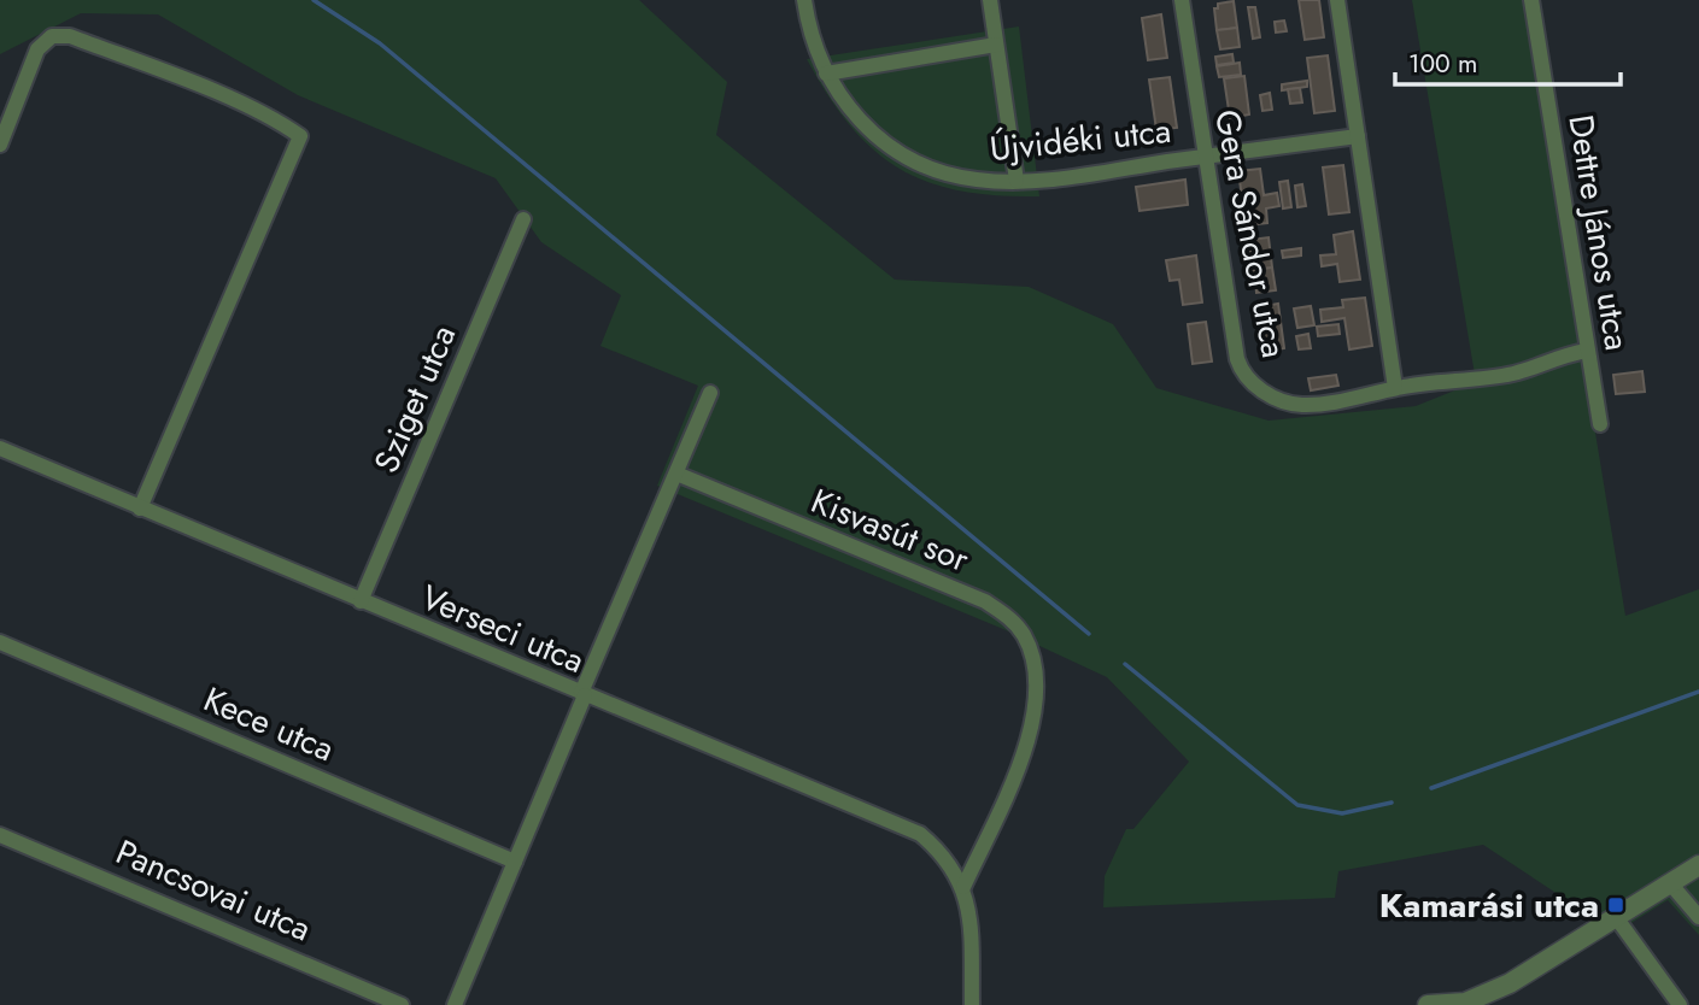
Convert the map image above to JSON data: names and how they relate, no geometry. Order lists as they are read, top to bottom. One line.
{"streets":{"street":["Újvidéki utca","Dettre János utca","Gera Sándor utca","Sziget utca","Kisvasút sor","Verseci utca","Kece utca","Pancsovai utca"]},"crossings":[["Újvidéki utca","Gera Sándor utca"],["Dettre János utca","Gera Sándor utca"],["Sziget utca","Verseci utca"],["Kisvasút sor","Verseci utca"]],"places":{"transit":["Kamarási utca"]},"scale_bar":"100 m"}
